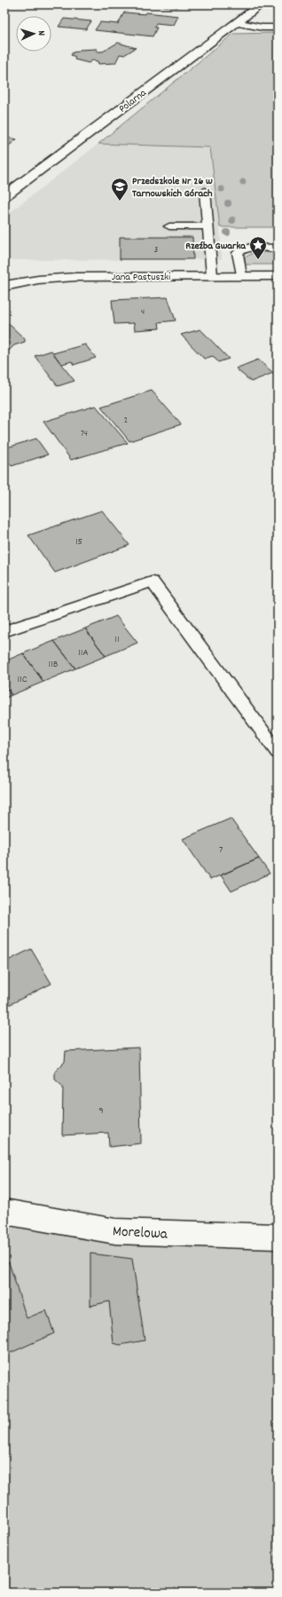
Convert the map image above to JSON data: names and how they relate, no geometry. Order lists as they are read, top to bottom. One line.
{"streets":{"street":["Polarna","Jana Pastuszki","Morelowa"]},"places":{"school or university":["Przedszkole Nr 26 w Tarnowskich Górach"],"place":["Rzeźba Gwarka"]},"house_numbers":["3","4","2","74","15","11","11A","11B","11C","7","9"],"north":"right"}
